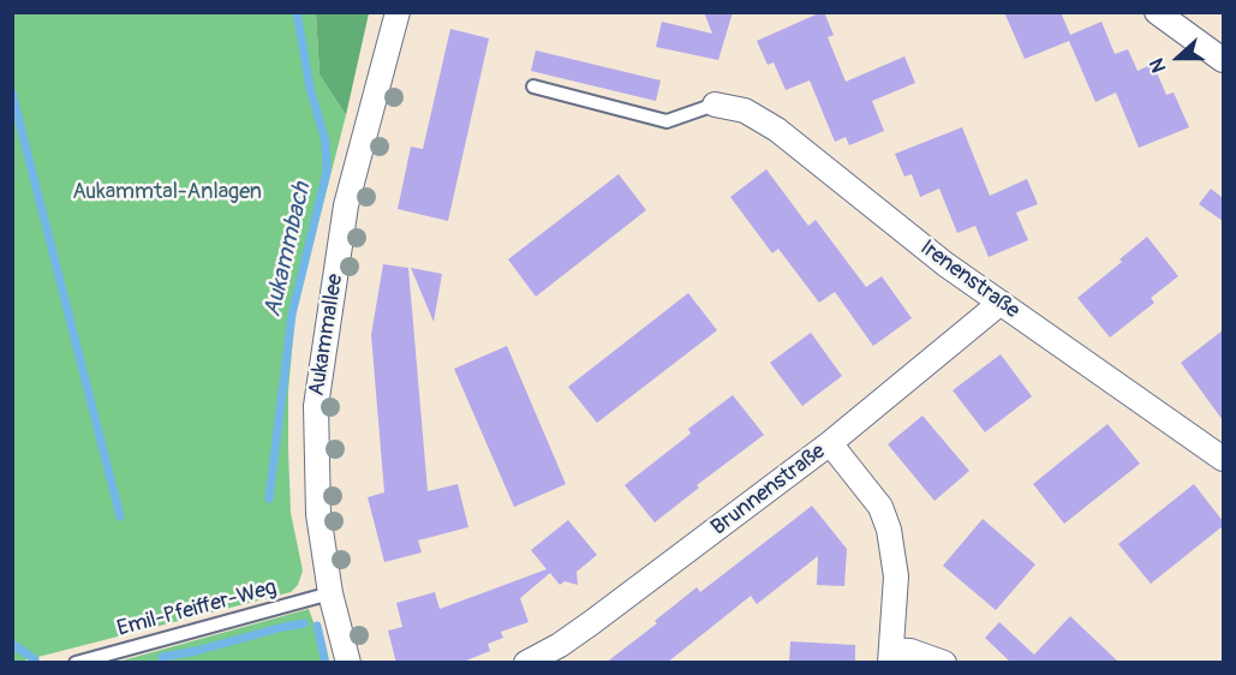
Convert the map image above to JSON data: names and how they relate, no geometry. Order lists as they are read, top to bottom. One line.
{"streets":{"street":["Irenenstraße","Aukammallee","Brunnenstraße"],"lane":["Emil-Pfeiffer-Weg"]},"crossings":[["Irenenstraße","Brunnenstraße"],["Aukammallee","Emil-Pfeiffer-Weg"]],"water":["Aukammbach"],"parks":["Aukammtal-Anlagen"],"north":"left"}
